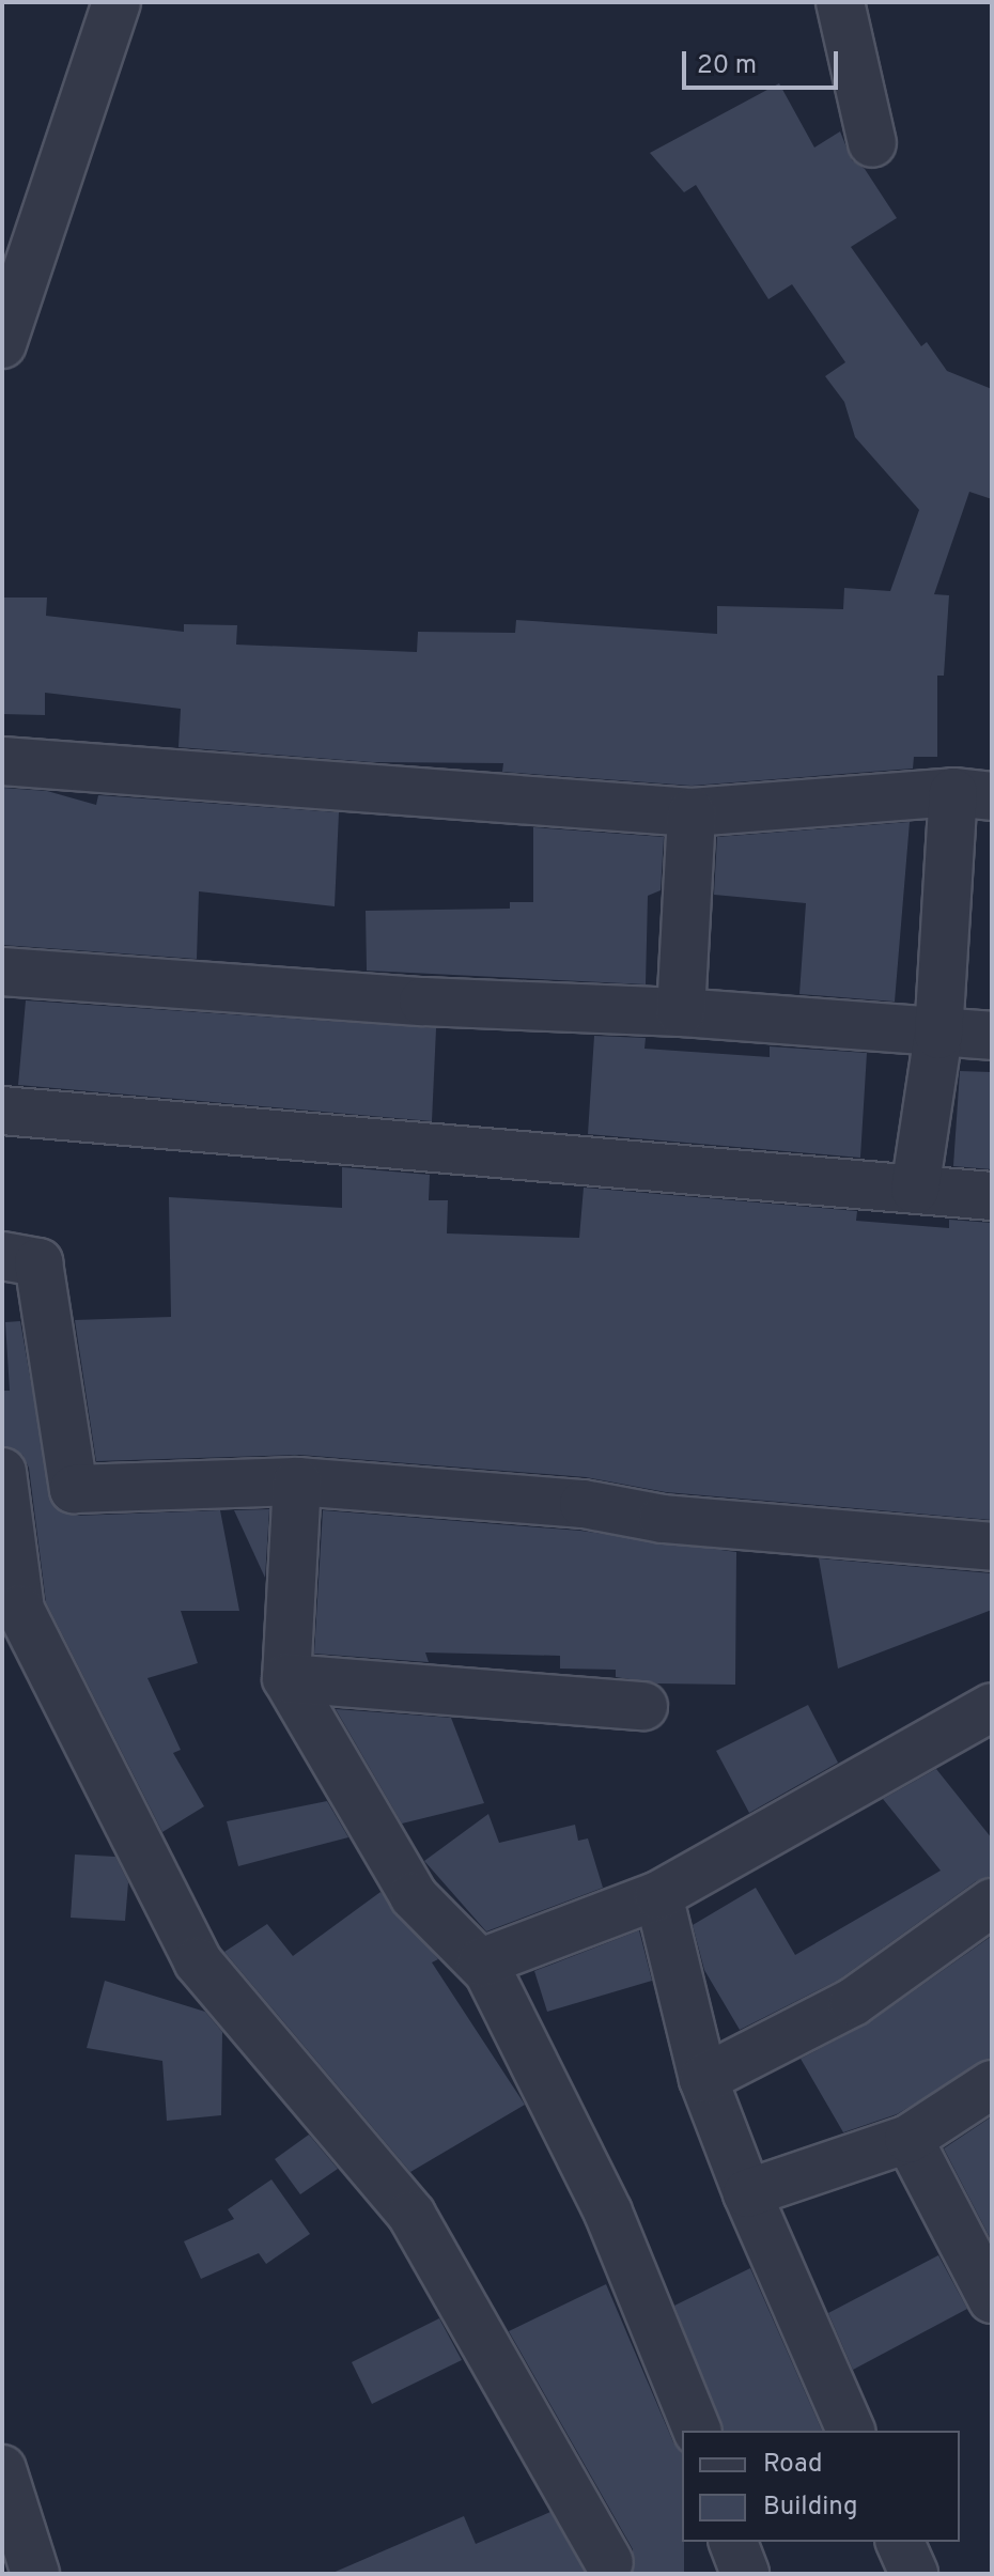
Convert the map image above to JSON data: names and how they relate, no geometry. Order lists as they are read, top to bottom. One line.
{"legend":["Road","Building"],"scale_bar":"20 m"}
